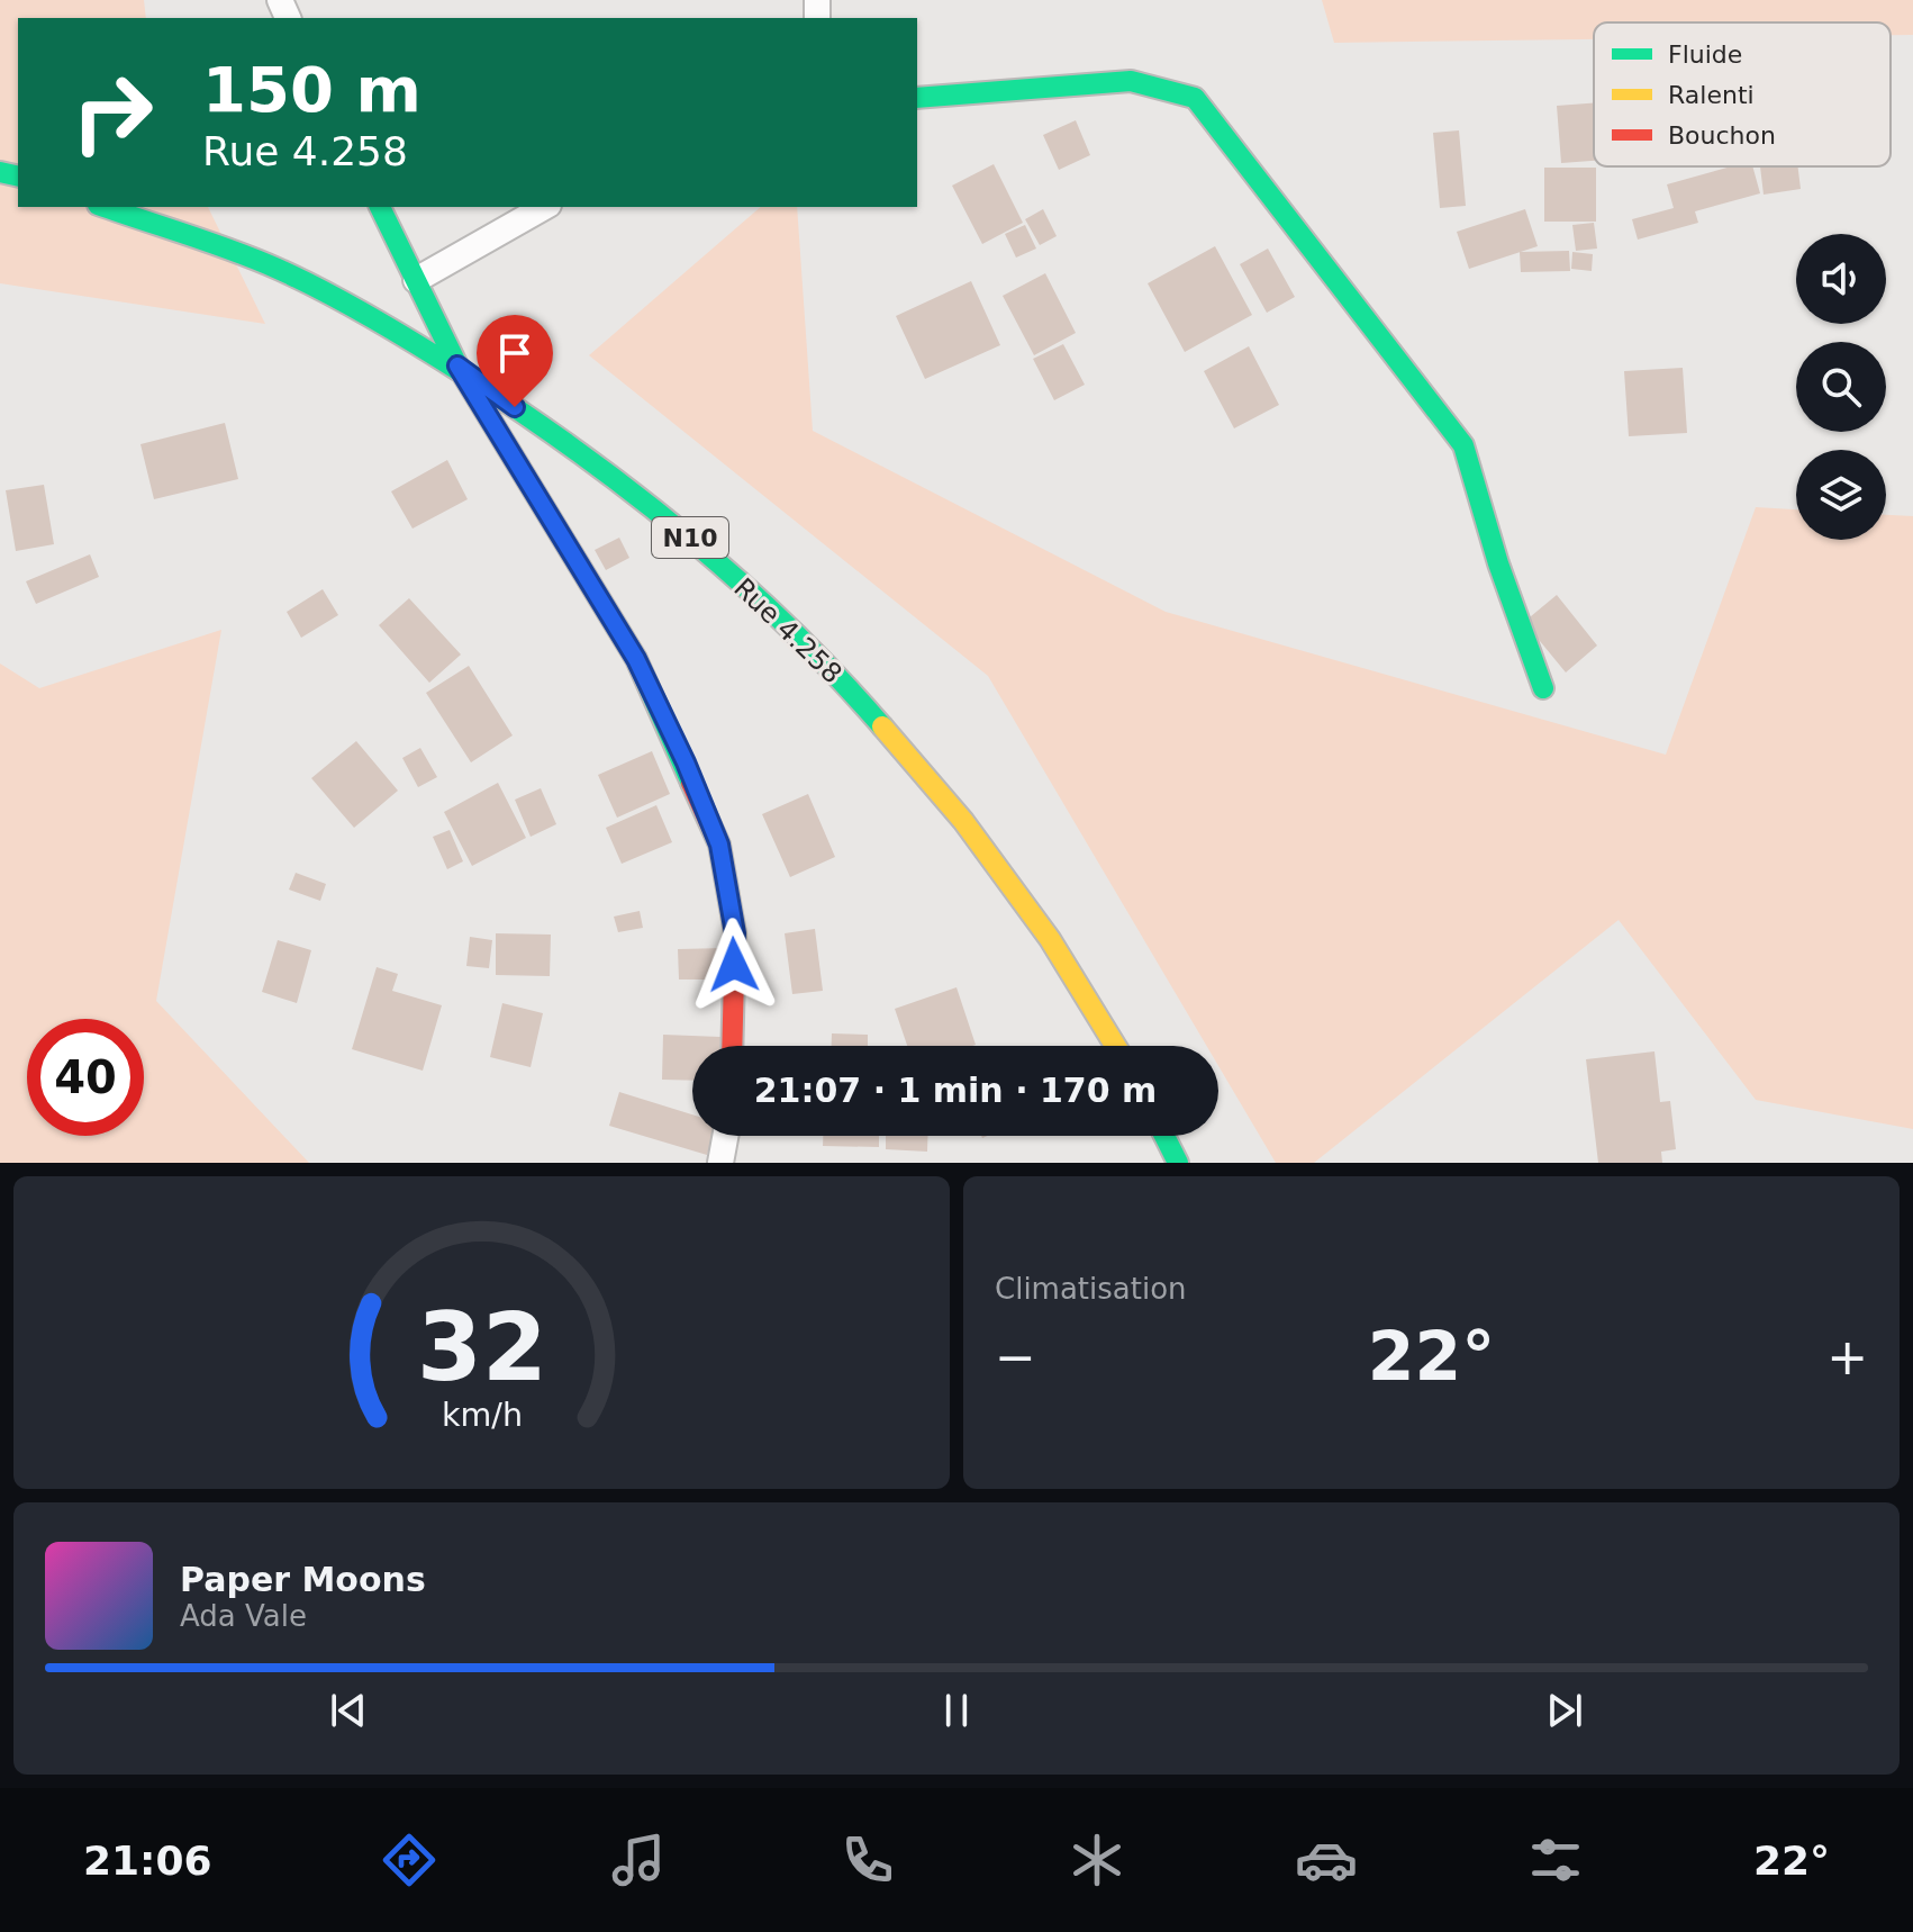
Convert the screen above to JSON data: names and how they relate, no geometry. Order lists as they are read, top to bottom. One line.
{"streets":{"main road":["N10","Rue 4.258"]},"legend":["Fluide","Ralenti","Bouchon"],"page":{"turn":["150 m","Rue 4.258"],"limit":"40","trip":"21:07 · 1 min · 170 m","tile":"Climatisation","heat":["−","22°","+"],"song":["Paper Moons","Ada Vale"],"tabs":["21:06","22°"],"gauge":["32","km/h"]}}
